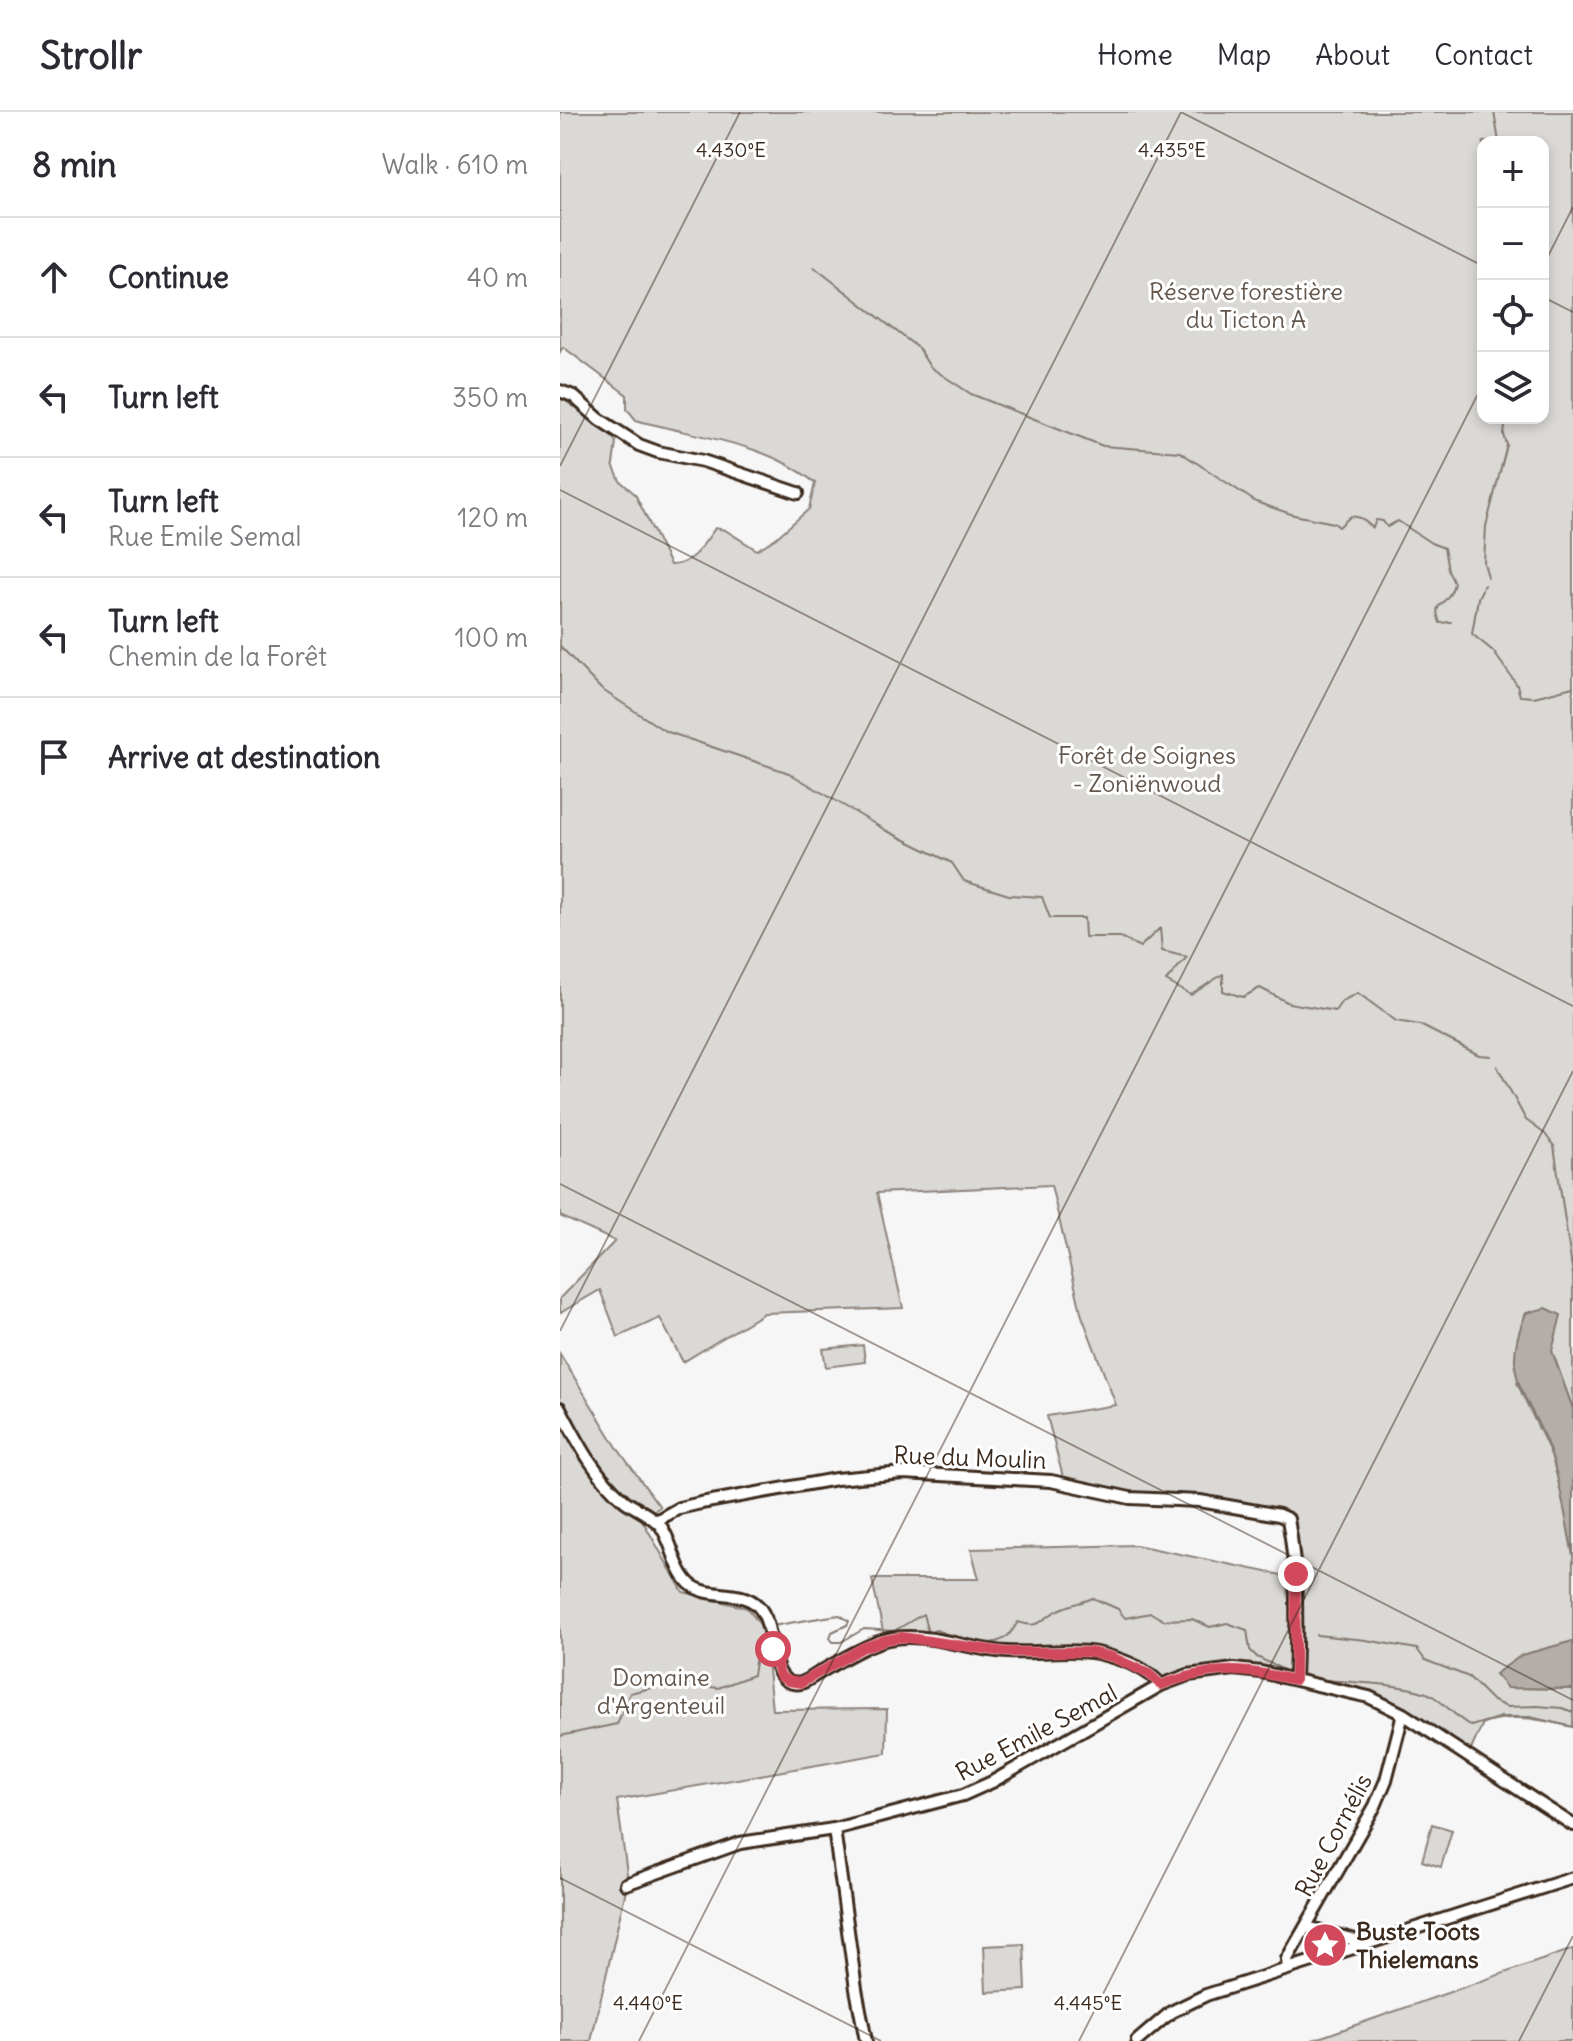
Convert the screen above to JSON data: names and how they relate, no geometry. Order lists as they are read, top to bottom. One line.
{"streets":{"street":["Rue du Moulin","Rue Emile Semal","Rue Cornélis"]},"crossings":[["Rue du Moulin","Rue Emile Semal"],["Rue Emile Semal","Rue Cornélis"]],"parks":["Réserve forestière du Ticton A","Forêt de Soignes - Zoniënwoud","Domaine d'Argenteuil"],"places":{"place":["Buste Toots Thielemans"]},"page":{"header":"Strollr","nav":["Home","Map","About","Contact"],"heading":["8 min","Walk · 610 m"],"map_buttons":["+","−"],"list":[["Continue","40 m"],["Turn left","350 m"],["Turn left","Rue Emile Semal","120 m"],["Turn left","Chemin de la Forêt","100 m"],"Arrive at destination"]},"coordinates":["4.430°E","4.435°E","4.440°E","4.445°E"]}
